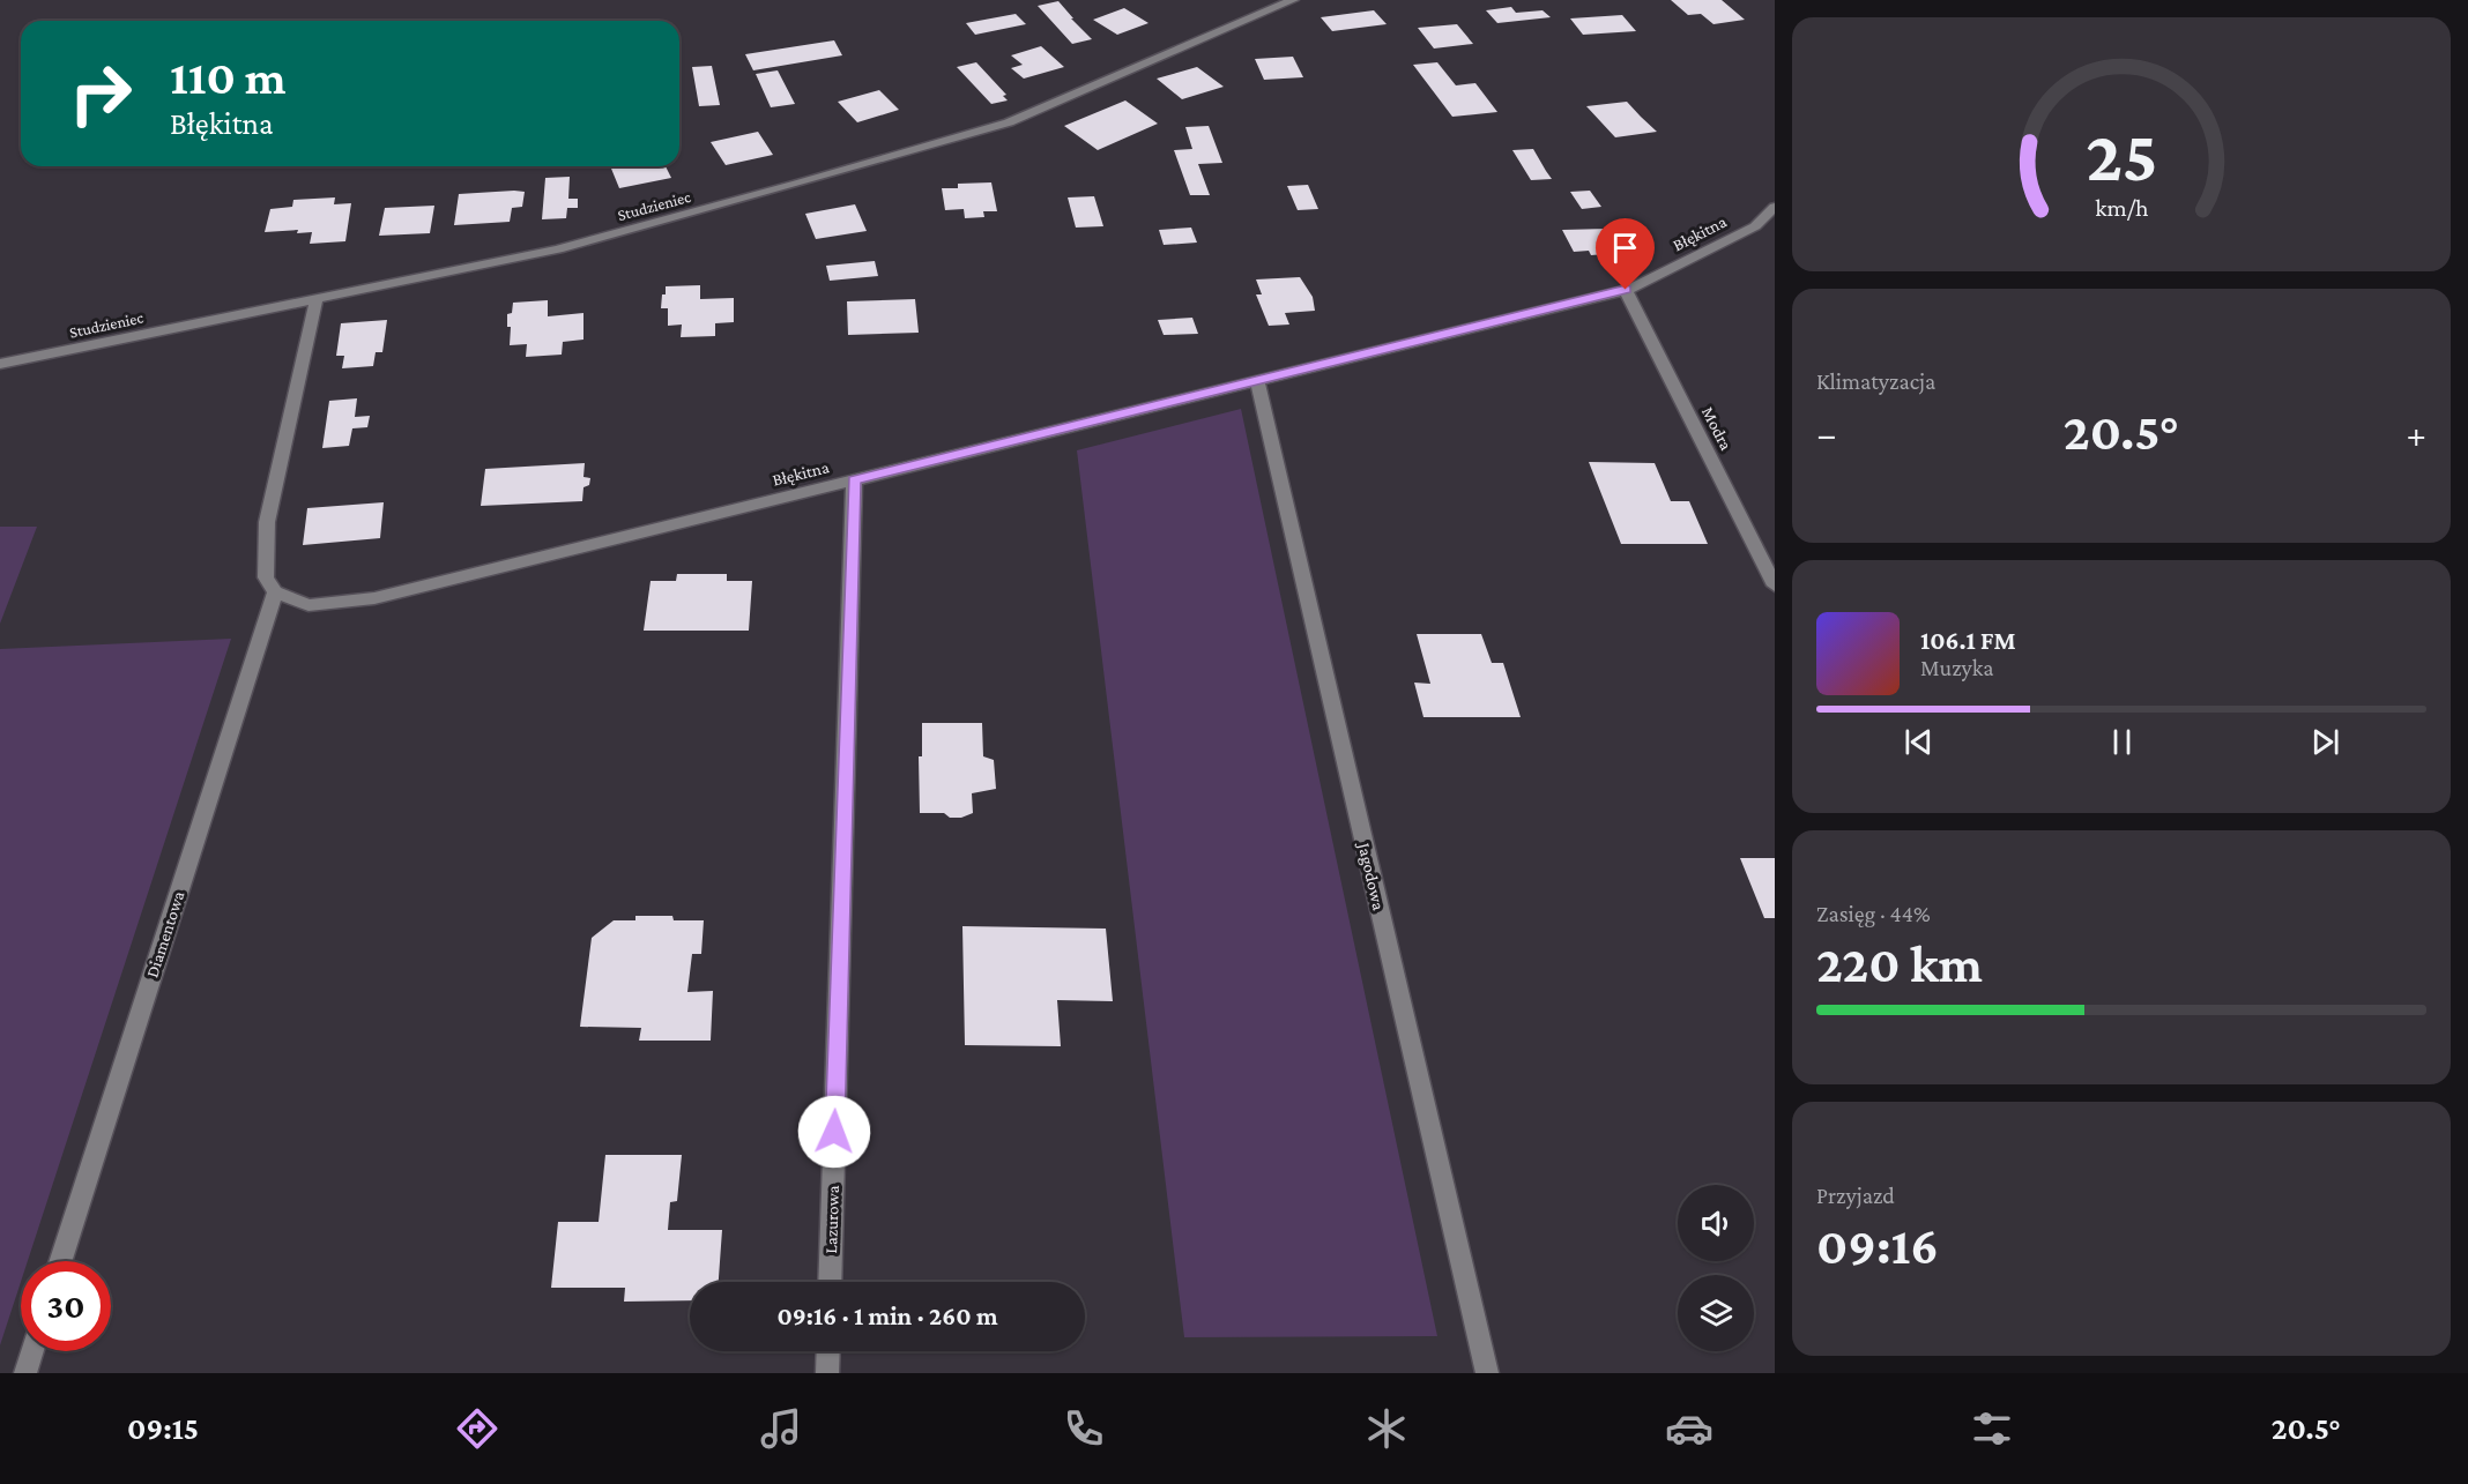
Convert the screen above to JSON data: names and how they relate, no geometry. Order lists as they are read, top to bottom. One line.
{"streets":{"street":["Studzieniec","Błękitna","Modra","Jagodowa","Diamentowa","Lazurowa"]},"crossings":[["Błękitna","Modra"],["Błękitna","Jagodowa"],["Błękitna","Diamentowa"],["Błękitna","Lazurowa"]],"page":{"turn":["110 m","Błękitna"],"tile":["Klimatyzacja",["Zasięg · 44%","220 km"],["Przyjazd","09:16"]],"heat":["−","20.5°","+"],"song":["106.1 FM","Muzyka"],"limit":"30","trip":"09:16 · 1 min · 260 m","tabs":["09:15","20.5°"],"gauge":["25","km/h"]}}
